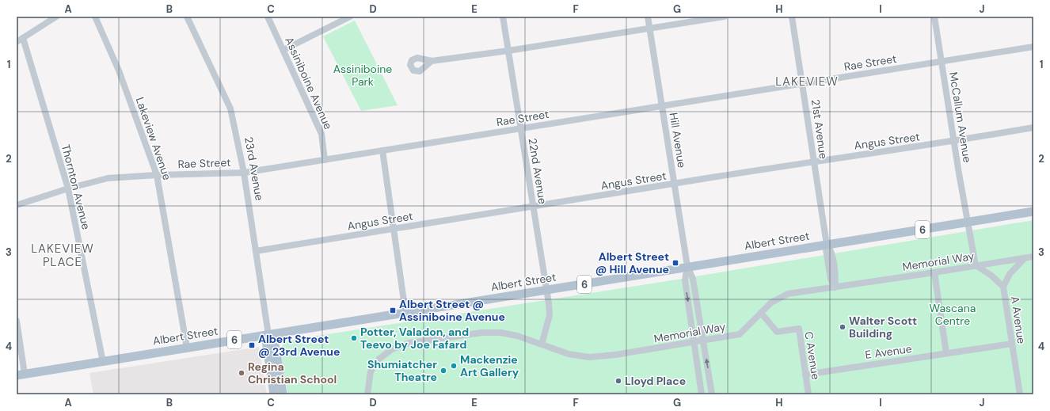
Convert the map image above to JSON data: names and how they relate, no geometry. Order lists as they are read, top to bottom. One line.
{"streets":{"main road":["23rd Avenue","6","Albert Street"],"street":["Rae Street","Assiniboine Avenue","McCallum Avenue","21st Avenue","Lakeview Avenue","Hill Avenue","Angus Street","22nd Avenue","Thornton Avenue","Memorial Way","A Avenue","E Avenue","C Avenue"]},"crossings":[["Rae Street","Assiniboine Avenue"],["Rae Street","McCallum Avenue"],["Rae Street","21st Avenue"],["Rae Street","Lakeview Avenue"],["Rae Street","Hill Avenue"],["Rae Street","23rd Avenue"],["Rae Street","22nd Avenue"],["Rae Street","Thornton Avenue"],["McCallum Avenue","Angus Street"],["McCallum Avenue","Albert Street"],["21st Avenue","Angus Street"],["21st Avenue","Albert Street"],["21st Avenue","Memorial Way"],["Lakeview Avenue","Albert Street"],["Hill Avenue","Angus Street"],["Hill Avenue","Albert Street"],["Angus Street","23rd Avenue"],["Angus Street","22nd Avenue"],["23rd Avenue","Albert Street"],["22nd Avenue","Albert Street"],["22nd Avenue","Memorial Way"],["Thornton Avenue","Albert Street"],["Memorial Way","A Avenue"],["Memorial Way","C Avenue"],["A Avenue","E Avenue"],["E Avenue","C Avenue"]],"districts":["LAKEVIEW","LAKEVIEW PLACE"],"parks":["Assiniboine Park","Wascana Centre"],"places":{"transit":["Albert Street @ Hill Avenue","Albert Street @ Assiniboine Avenue","Albert Street @ 23rd Avenue"],"other":["Walter Scott Building","Potter, Valadon, and Teevo by Joe Fafard","Mackenzie Art Gallery","Shumiatcher Theatre","Regina Christian School","Lloyd Place"]},"grid":{"columns":["A","B","C","D","E","F","G","H","I","J"],"rows":["1","2","3","4"]}}
